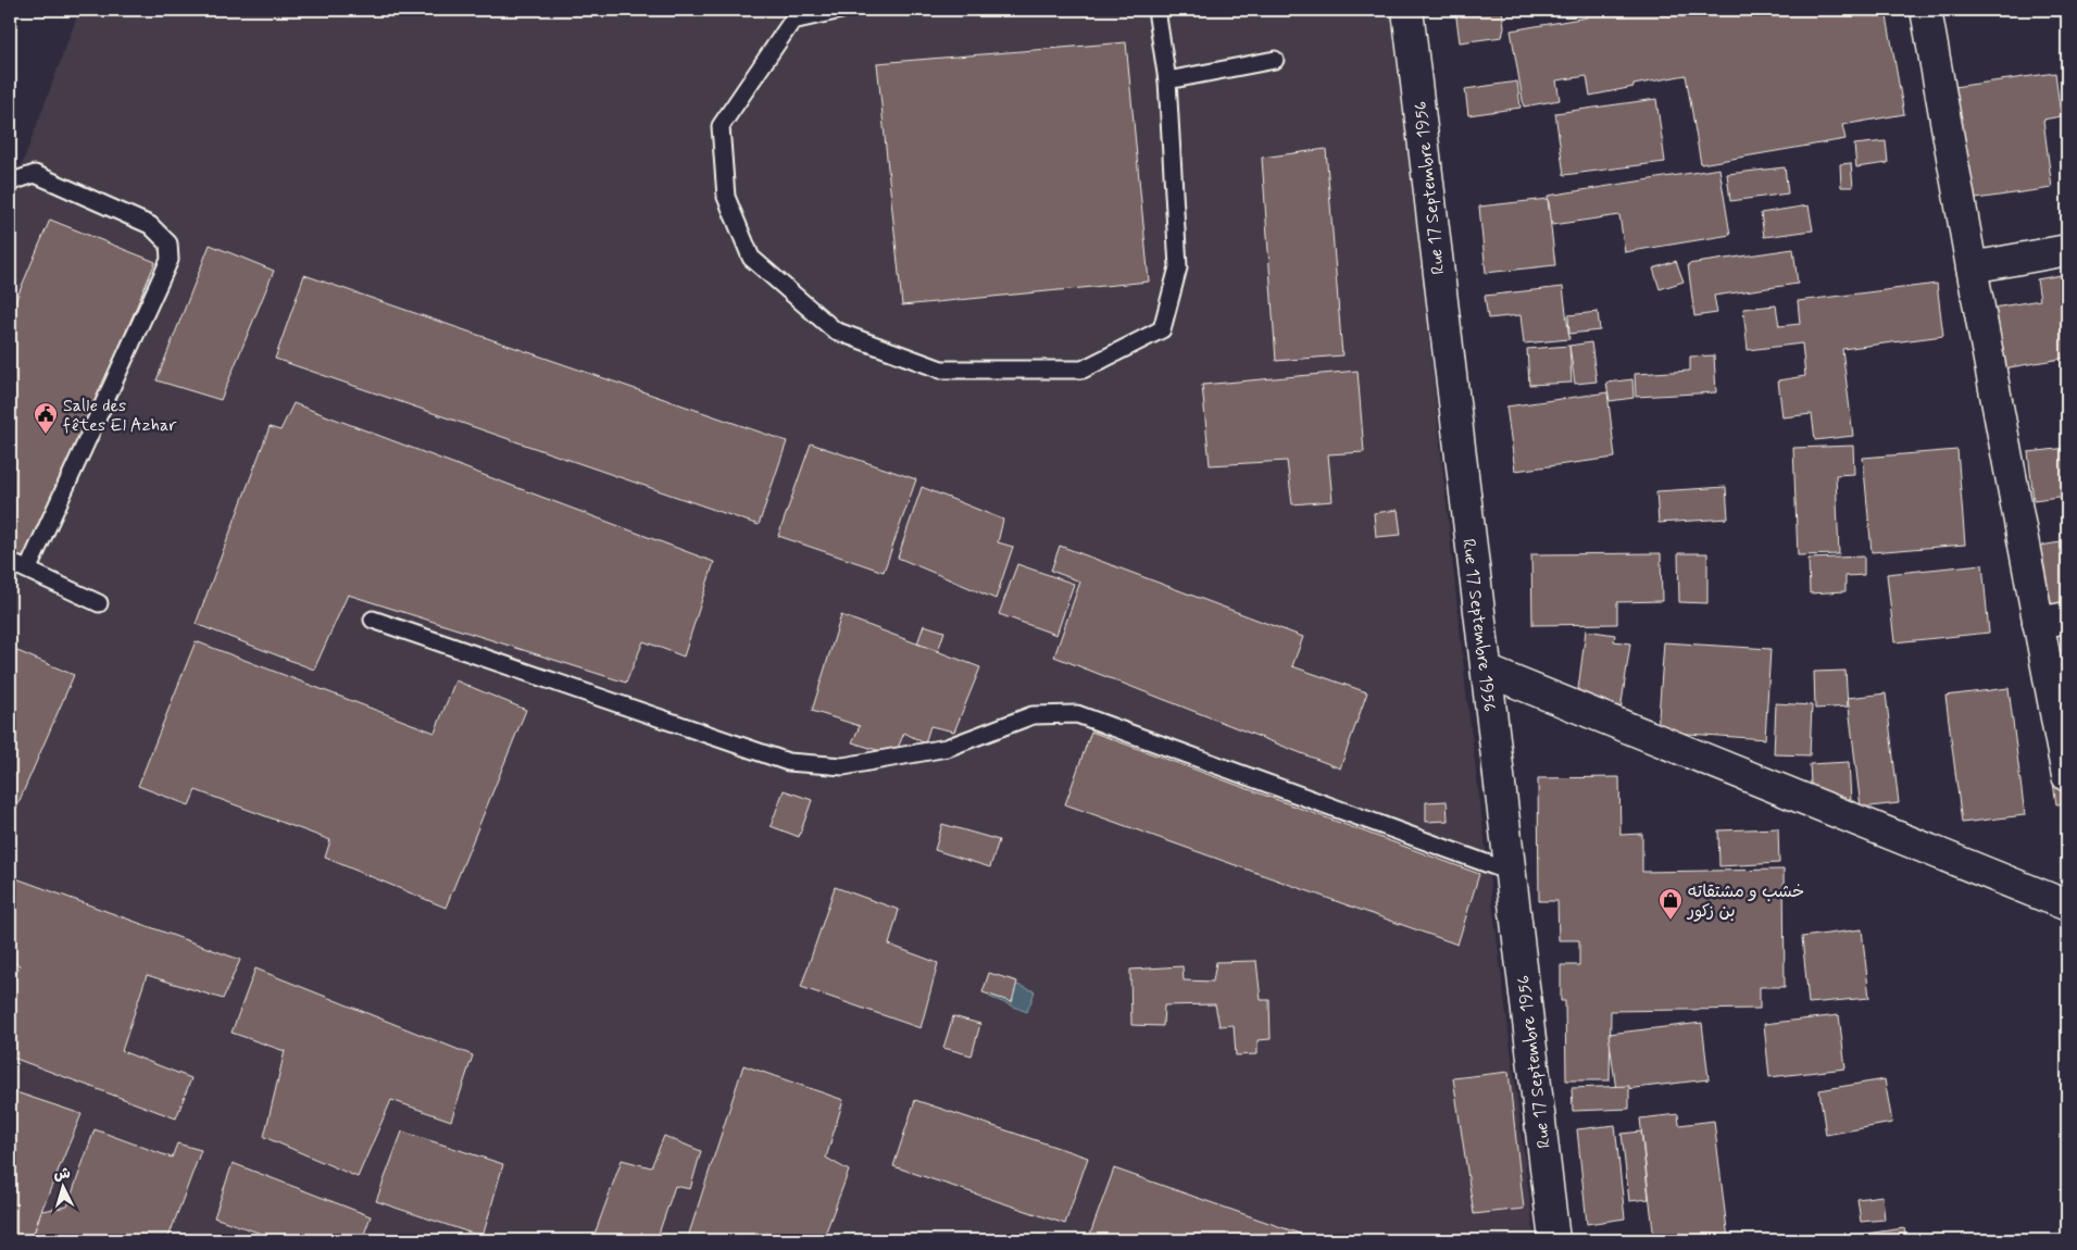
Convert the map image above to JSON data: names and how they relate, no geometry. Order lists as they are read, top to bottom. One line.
{"streets":{"street":["Rue 17 Septembre 1956"]},"places":{"public building":["Salle des fêtes El Azhar"],"shop":["خشب و مشتقاته بن زكور"]},"north":"top"}
